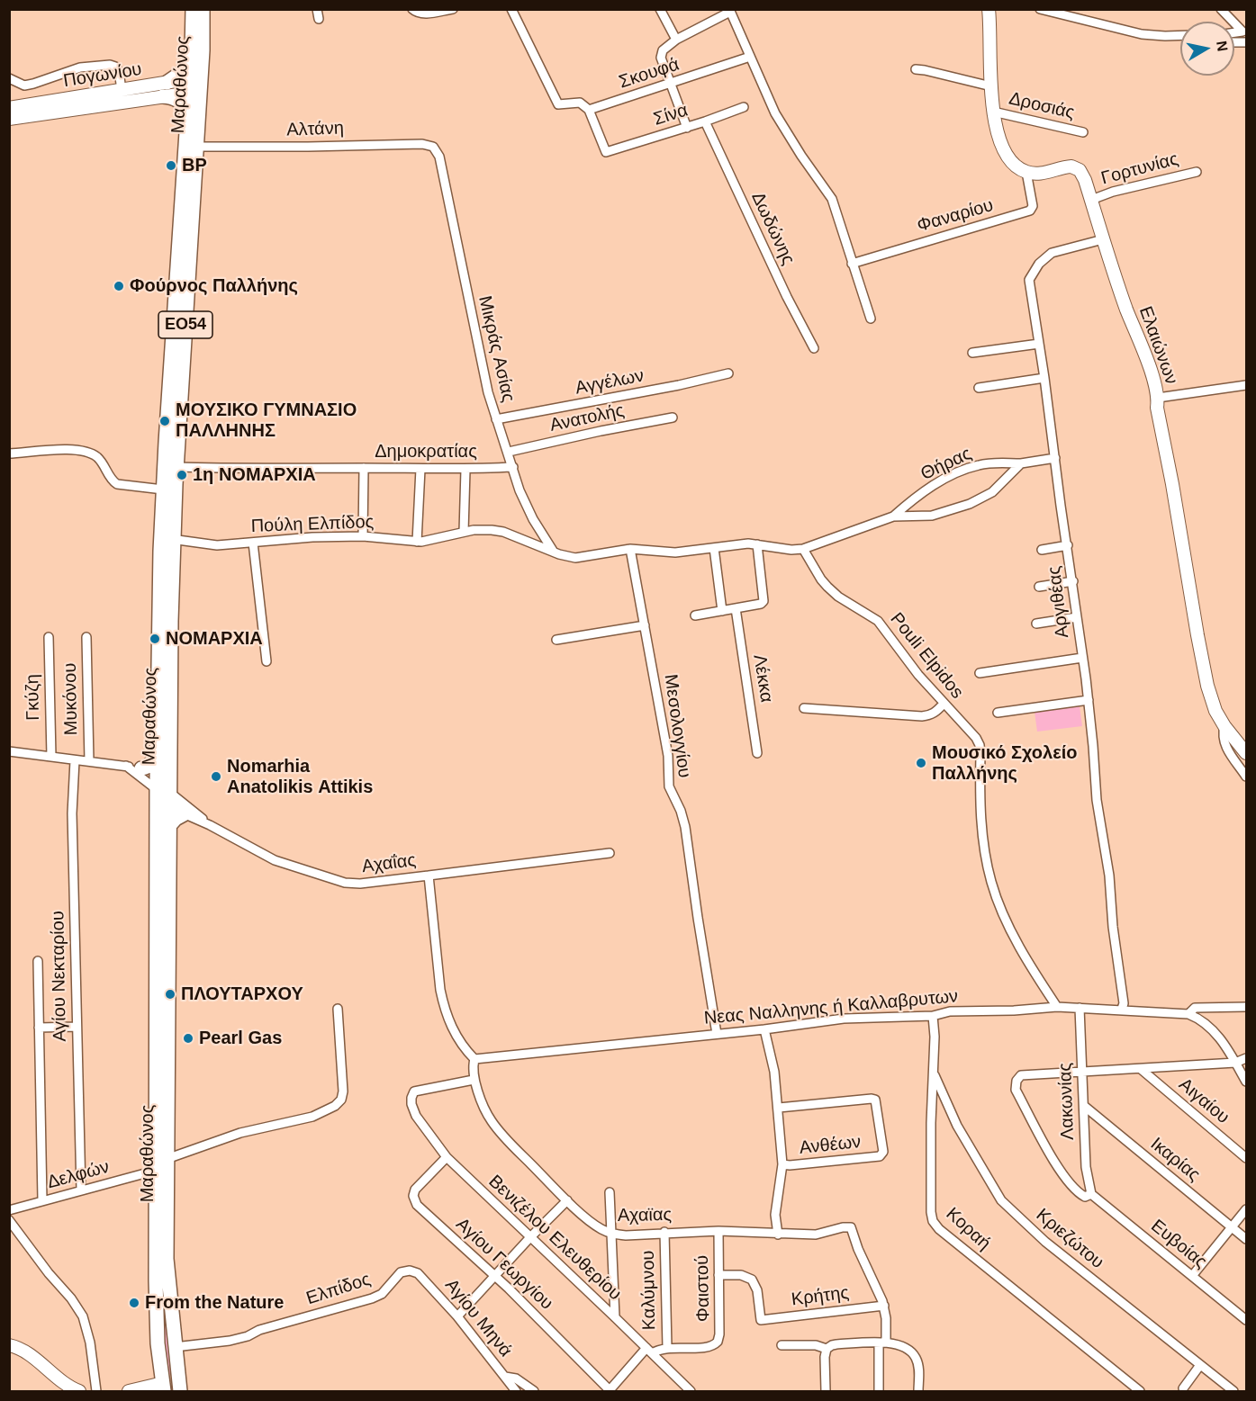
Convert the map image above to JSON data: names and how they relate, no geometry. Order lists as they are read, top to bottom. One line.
{"streets":{"main road":["Πογωνίου","Μαραθώνος","ΕΟ54","Ελαιώνων"],"street":["Σκουφά","Δροσιάς","Σίνα","Αλτάνη","Γορτυνίας","Φαναρίου","Δωδώνης","Μικράς Ασίας","Αγγέλων","Ανατολής","Δημοκρατίας","Θήρας","Πούλη Ελπίδος","Αργιθέας","Pouli Elpidos","Λέκκα","Γκύζη","Μυκόνου","Μεσολογγίου","Αχαΐας","Αγίου Νεκταρίου","Νεας Nαλληνης ή Καλλαβρυτων","Λακωνίας","Αιγαίου","Ανθέων","Ικαρίας","Δελφών","Αχαϊας","Κοραή","Βενιζέλου Ελευθερίου","Κριεζώτου","Ευβοίας","Αγίου Γεωργίου","Φαιστού","Ελπίδος","Καλύμνου","Κρήτης","Αγίου Μηνά"]},"crossings":[["Σκουφά","Σίνα"],["Πογωνίου","Μαραθώνος"],["Μαραθώνος","Αλτάνη"],["Μαραθώνος","Δημοκρατίας"],["Μαραθώνος","Πούλη Ελπίδος"],["Μαραθώνος","Αχαΐας"],["Μαραθώνος","Δελφών"],["Μαραθώνος","Ελπίδος"],["Σίνα","Δωδώνης"],["Αλτάνη","Μικράς Ασίας"],["Γορτυνίας","Ελαιώνων"],["Φαναρίου","Ελαιώνων"],["Ελαιώνων","Αργιθέας"],["Μικράς Ασίας","Αγγέλων"],["Μικράς Ασίας","Ανατολής"],["Μικράς Ασίας","Δημοκρατίας"],["Θήρας","Αργιθέας"],["Θήρας","Pouli Elpidos"],["Αργιθέας","Νεας Nαλληνης ή Καλλαβρυτων"],["Pouli Elpidos","Νεας Nαλληνης ή Καλλαβρυτων"],["Μεσολογγίου","Νεας Nαλληνης ή Καλλαβρυτων"],["Αχαΐας","Νεας Nαλληνης ή Καλλαβρυτων"],["Αχαΐας","Αχαϊας"],["Αγίου Νεκταρίου","Δελφών"],["Νεας Nαλληνης ή Καλλαβρυτων","Λακωνίας"],["Νεας Nαλληνης ή Καλλαβρυτων","Ανθέων"],["Νεας Nαλληνης ή Καλλαβρυτων","Αχαϊας"],["Νεας Nαλληνης ή Καλλαβρυτων","Κοραή"],["Λακωνίας","Ικαρίας"],["Λακωνίας","Ευβοίας"],["Αχαϊας","Βενιζέλου Ελευθερίου"],["Αχαϊας","Φαιστού"],["Αχαϊας","Καλύμνου"],["Αχαϊας","Κρήτης"],["Κοραή","Κριεζώτου"],["Βενιζέλου Ελευθερίου","Αγίου Γεωργίου"],["Βενιζέλου Ελευθερίου","Φαιστού"],["Βενιζέλου Ελευθερίου","Καλύμνου"],["Αγίου Γεωργίου","Φαιστού"],["Φαιστού","Καλύμνου"],["Φαιστού","Κρήτης"],["Ελπίδος","Αγίου Μηνά"]],"places":["BP","Φούρνος Παλλήνης","ΜΟΥΣΙΚΟ ΓΥΜΝΑΣΙΟ ΠΑΛΛΗΝΗΣ","1η ΝΟΜΑΡΧΙΑ","ΝΟΜΑΡΧΙΑ","Μουσικό Σχολείο Παλλήνης","Nomarhia Anatolikis Attikis","ΠΛΟΥΤΑΡΧΟΥ","Pearl Gas","From the Nature"],"north":"right"}
